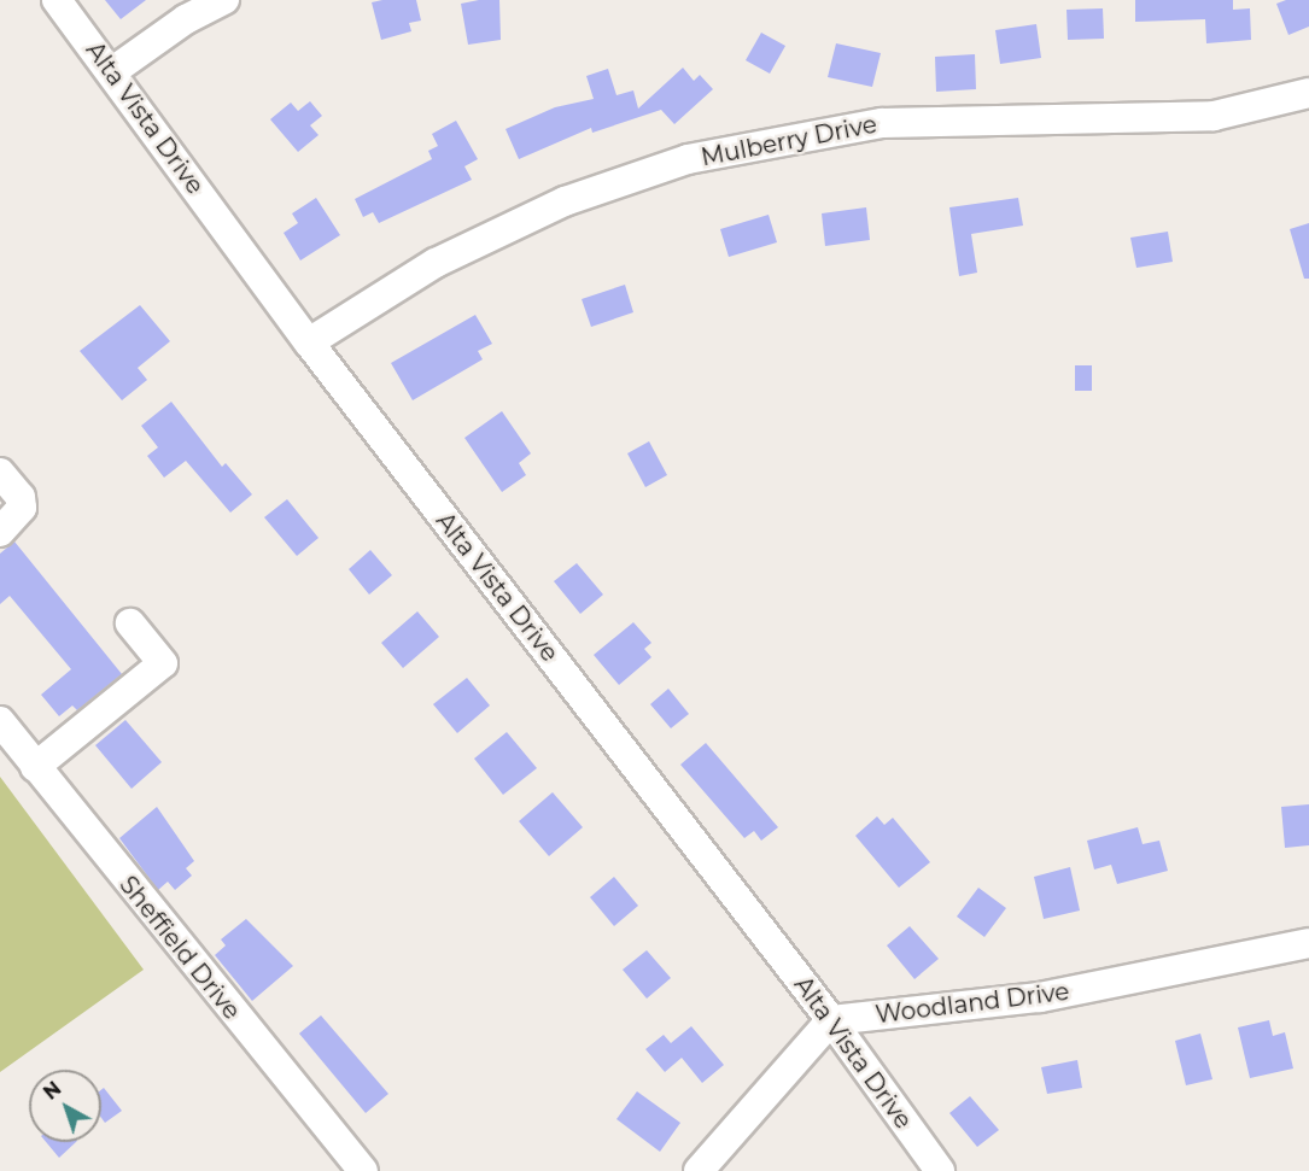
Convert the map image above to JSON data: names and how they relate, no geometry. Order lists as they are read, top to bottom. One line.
{"streets":{"street":["Alta Vista Drive","Mulberry Drive","Sheffield Drive","Woodland Drive"]},"crossings":[["Alta Vista Drive","Mulberry Drive"],["Alta Vista Drive","Woodland Drive"]],"north":"top left"}
